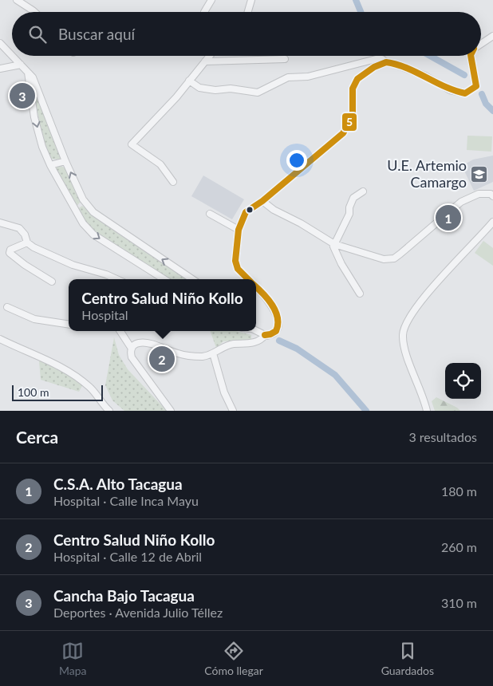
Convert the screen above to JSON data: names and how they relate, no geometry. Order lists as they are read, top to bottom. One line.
{"places":{"school or university":["U.E. Artemio Camargo"]},"lines":["transit line 5"],"scale_bar":"100 m","page":{"search":"Buscar aquí","pins":["3","1","2"],"popup":["Centro Salud Niño Kollo","Hospital"],"scale":"100 m","heading":["Cerca","3 resultados"],"list":[{"mark":"1","name":"C.S.A. Alto Tacagua","note":"Hospital · Calle Inca Mayu","value":"180 m"},{"mark":"2","name":"Centro Salud Niño Kollo","note":"Hospital · Calle 12 de Abril","value":"260 m"},{"mark":"3","name":"Cancha Bajo Tacagua","note":"Deportes · Avenida Julio Téllez","value":"310 m"}],"nav":["Mapa","Cómo llegar","Guardados"]}}
